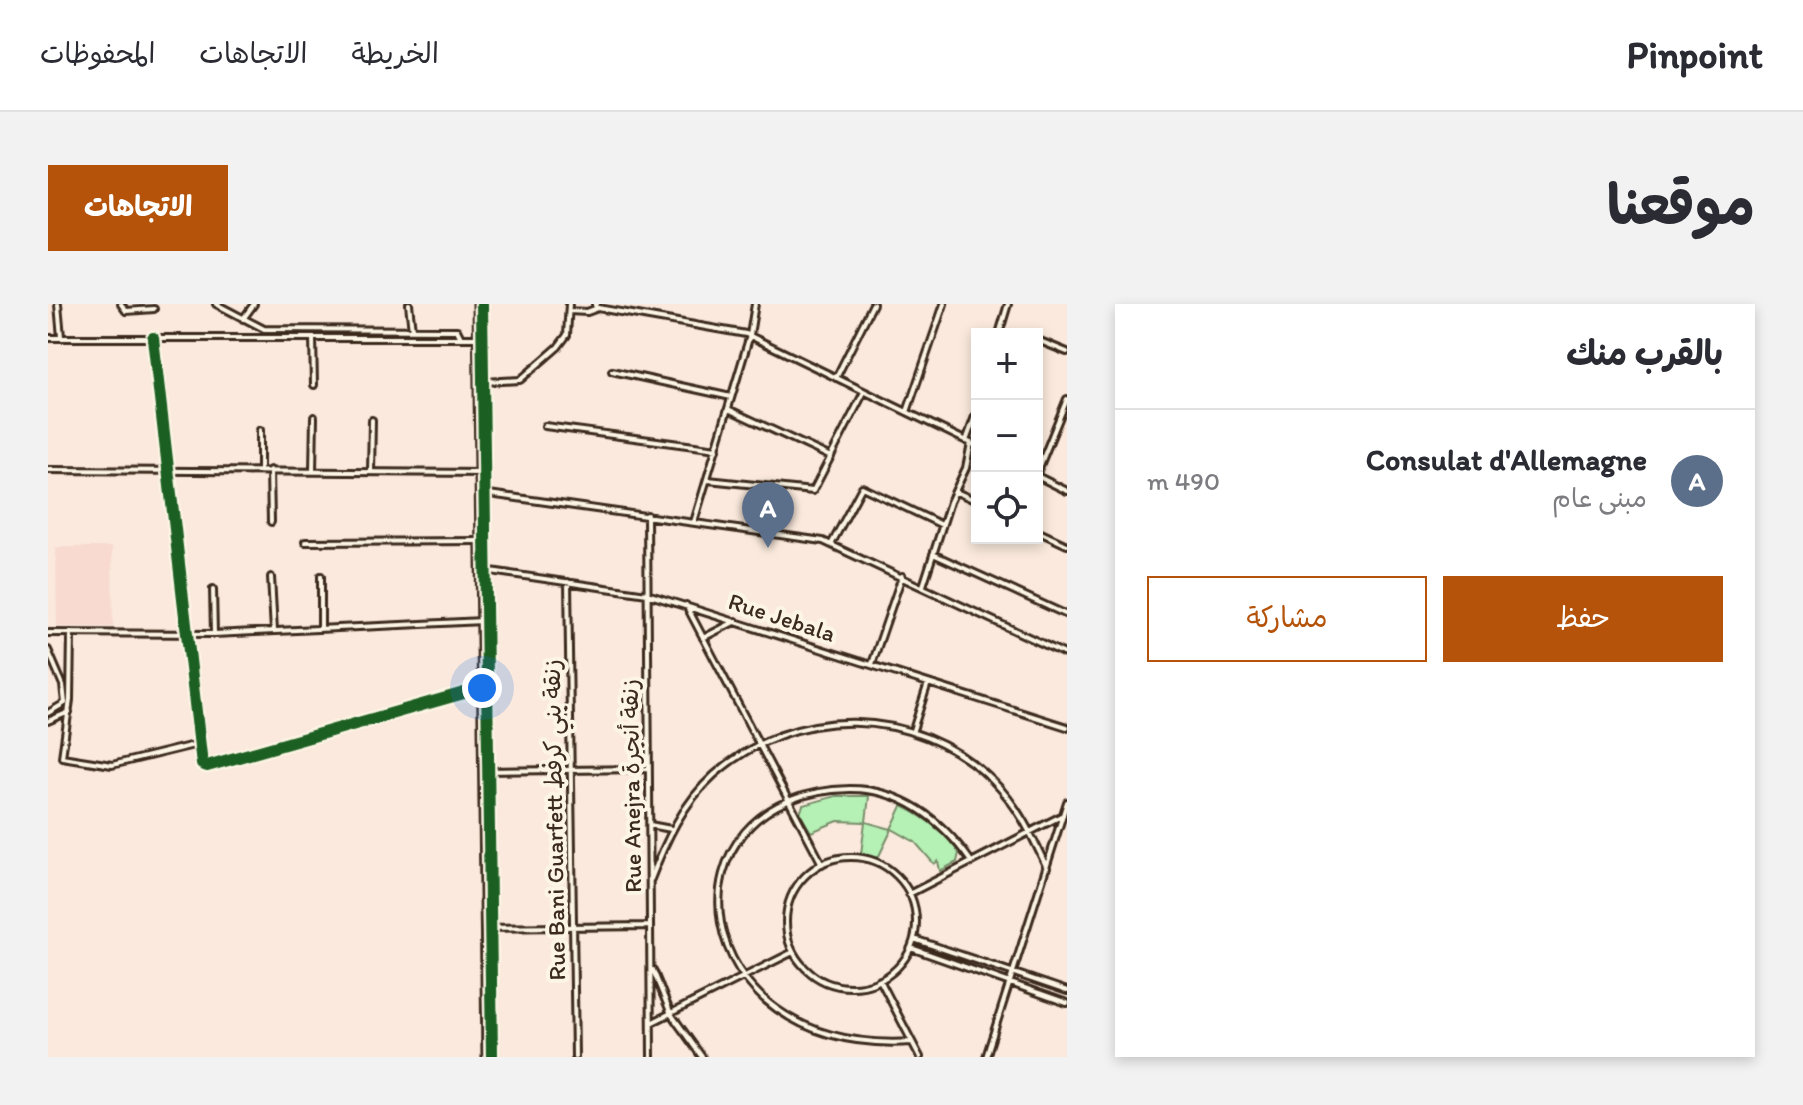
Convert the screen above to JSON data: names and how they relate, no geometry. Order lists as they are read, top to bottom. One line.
{"streets":{"street":["Rue Jebala","Rue Anejra زنقة أنجرة","Rue Bani Guarfett زنقة بني كرفط"]},"crossings":[["Rue Jebala","Rue Anejra زنقة أنجرة"],["Rue Jebala","Rue Bani Guarfett زنقة بني كرفط"]],"page":{"header":"Pinpoint","nav":["الخريطة","الاتجاهات","المحفوظات"],"title":"موقعنا","buttons":["الاتجاهات",["حفظ","مشاركة"]],"heading":"بالقرب منك","map_buttons":["+","−"],"list":[{"mark":"A","name":"Consulat d'Allemagne","note":"مبنى عام","value":"490 m"}],"pins":"A"}}
